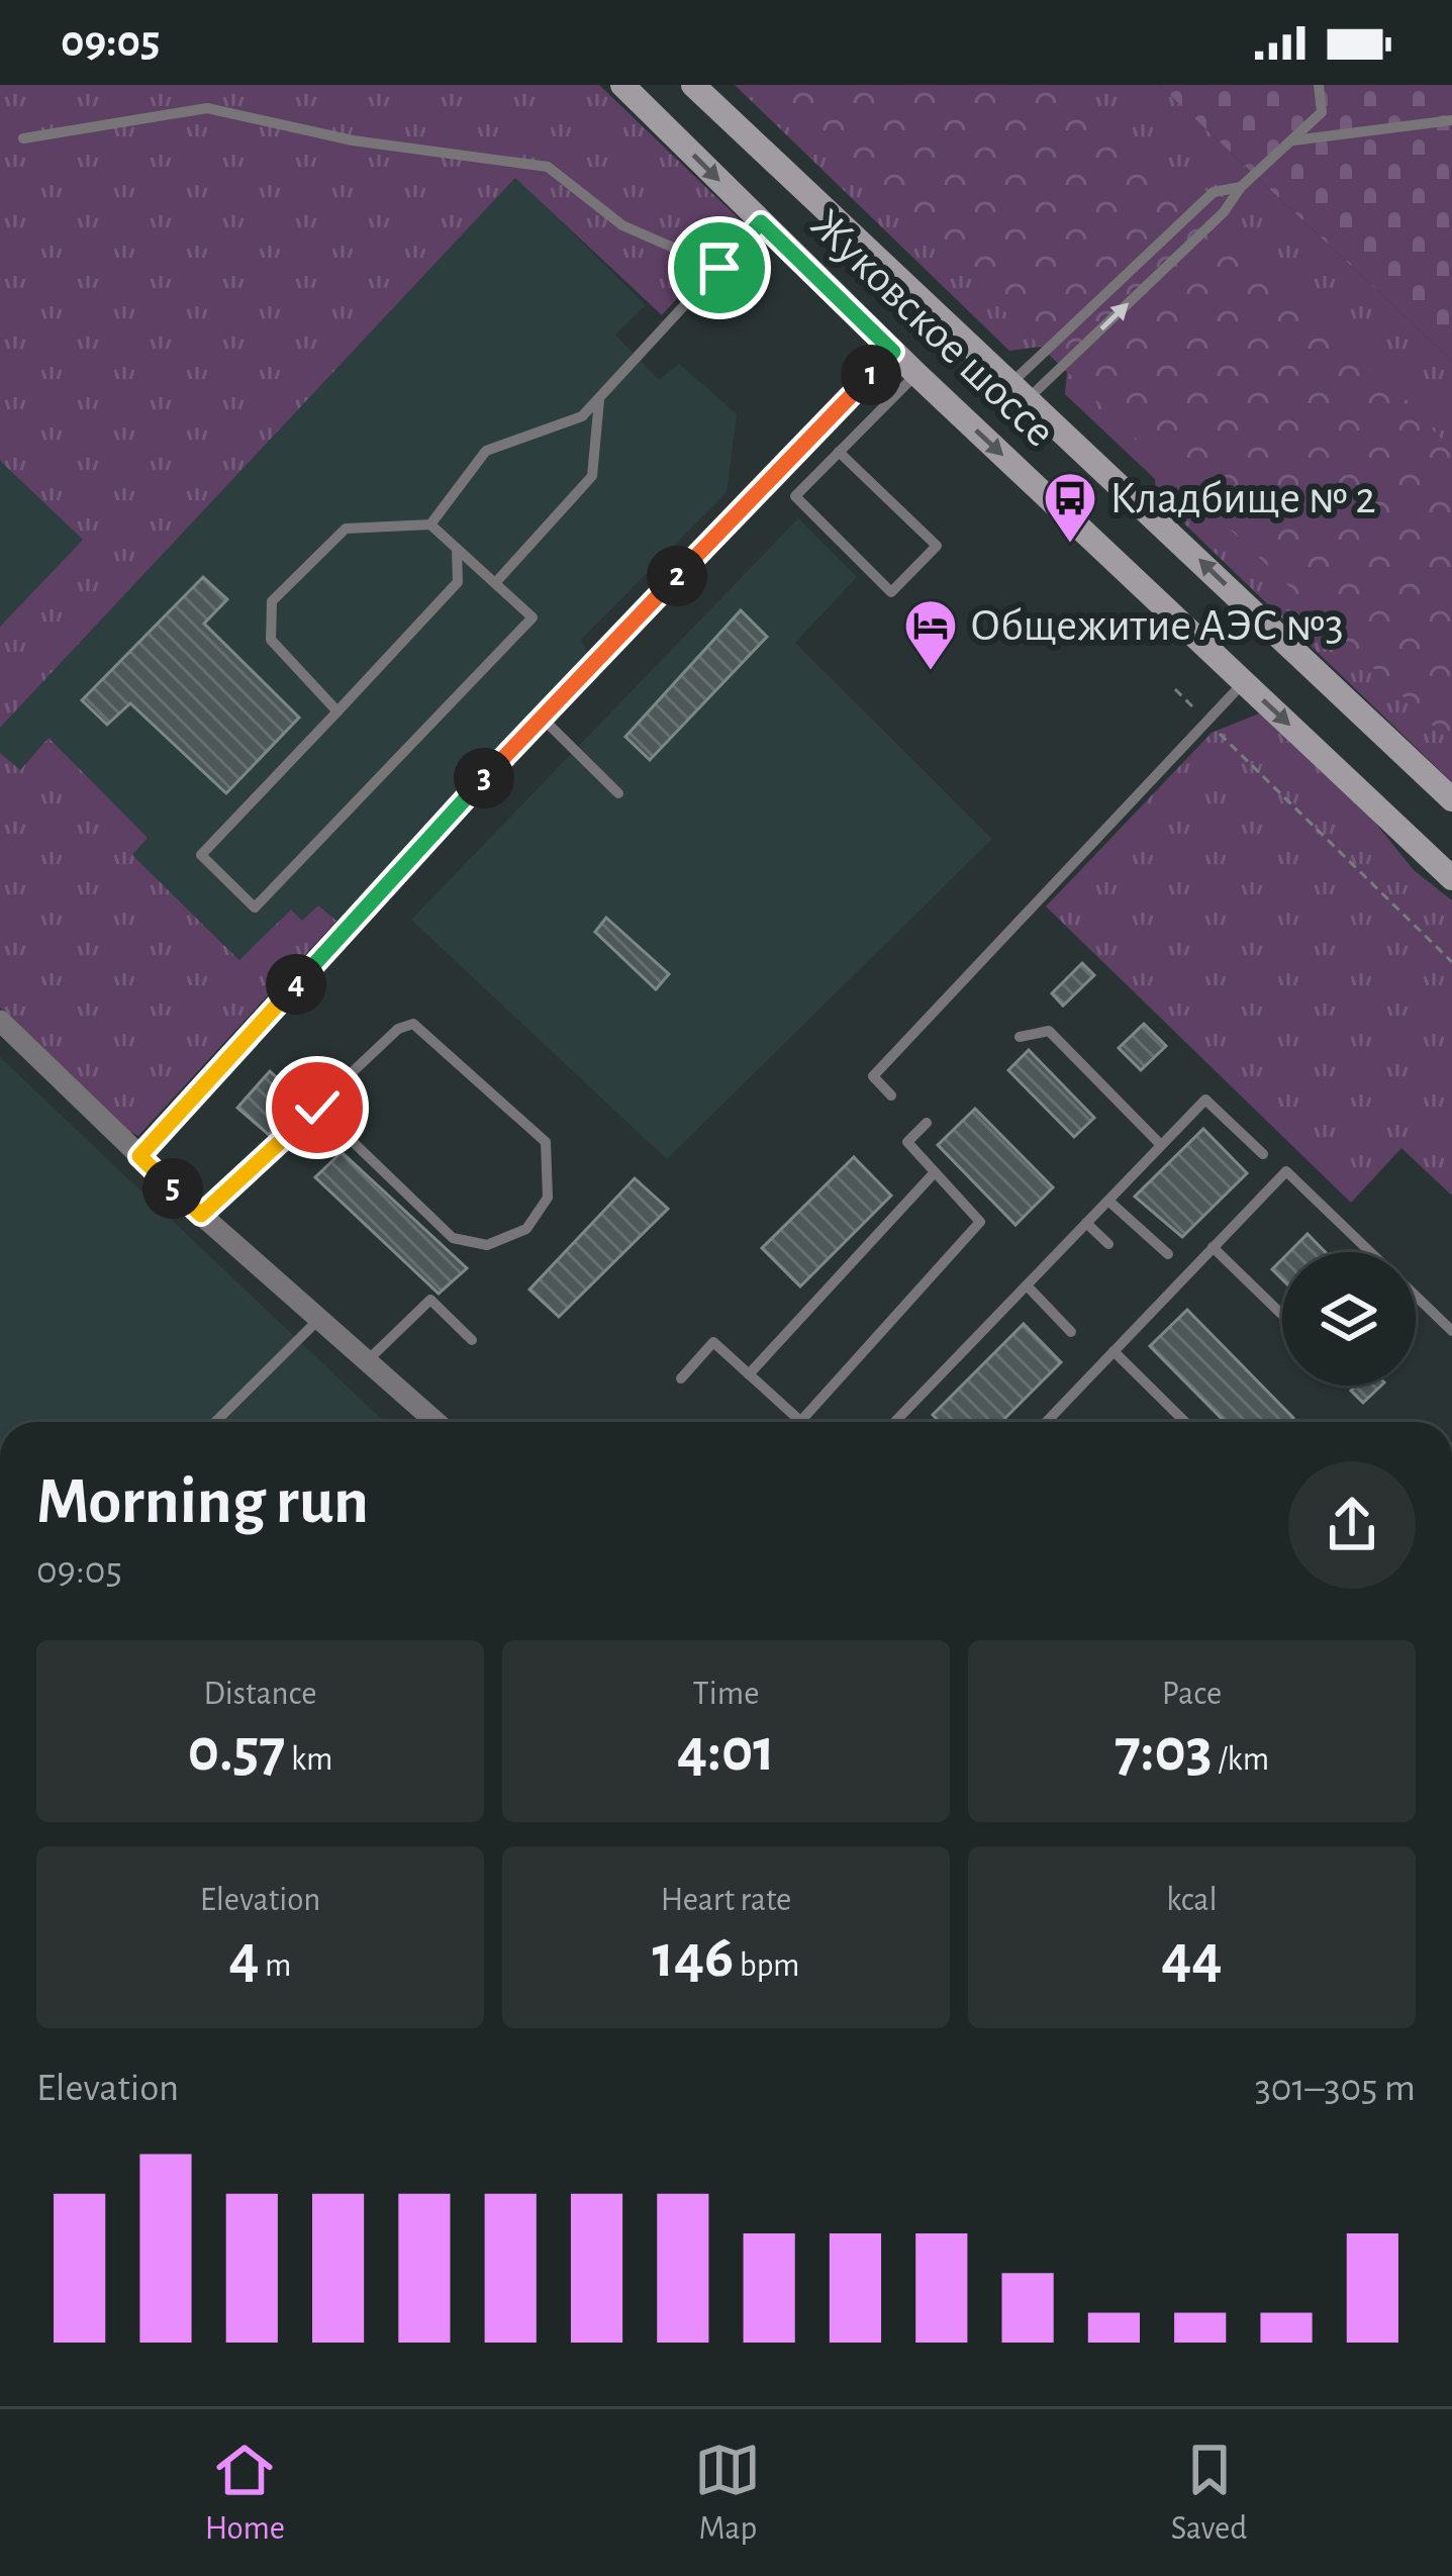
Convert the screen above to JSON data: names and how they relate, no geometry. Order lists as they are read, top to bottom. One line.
{"streets":{"main road":["Жуковское шоссе"]},"places":{"bus stop":["Кладбище № 2"],"hotel":["Общежитие АЭС №3"]},"page":{"status":"09:05","pins":["1","2","3","4","5"],"heading":["Morning run","09:05"],"stats":[["Distance","0.57 km"],["Time","4:01"],["Pace","7:03 /km"],["Elevation","4 m"],["Heart rate","146 bpm"],["kcal","44"]],"chart":["Elevation","301–305 m"],"tabs":["Home","Map","Saved"]}}
